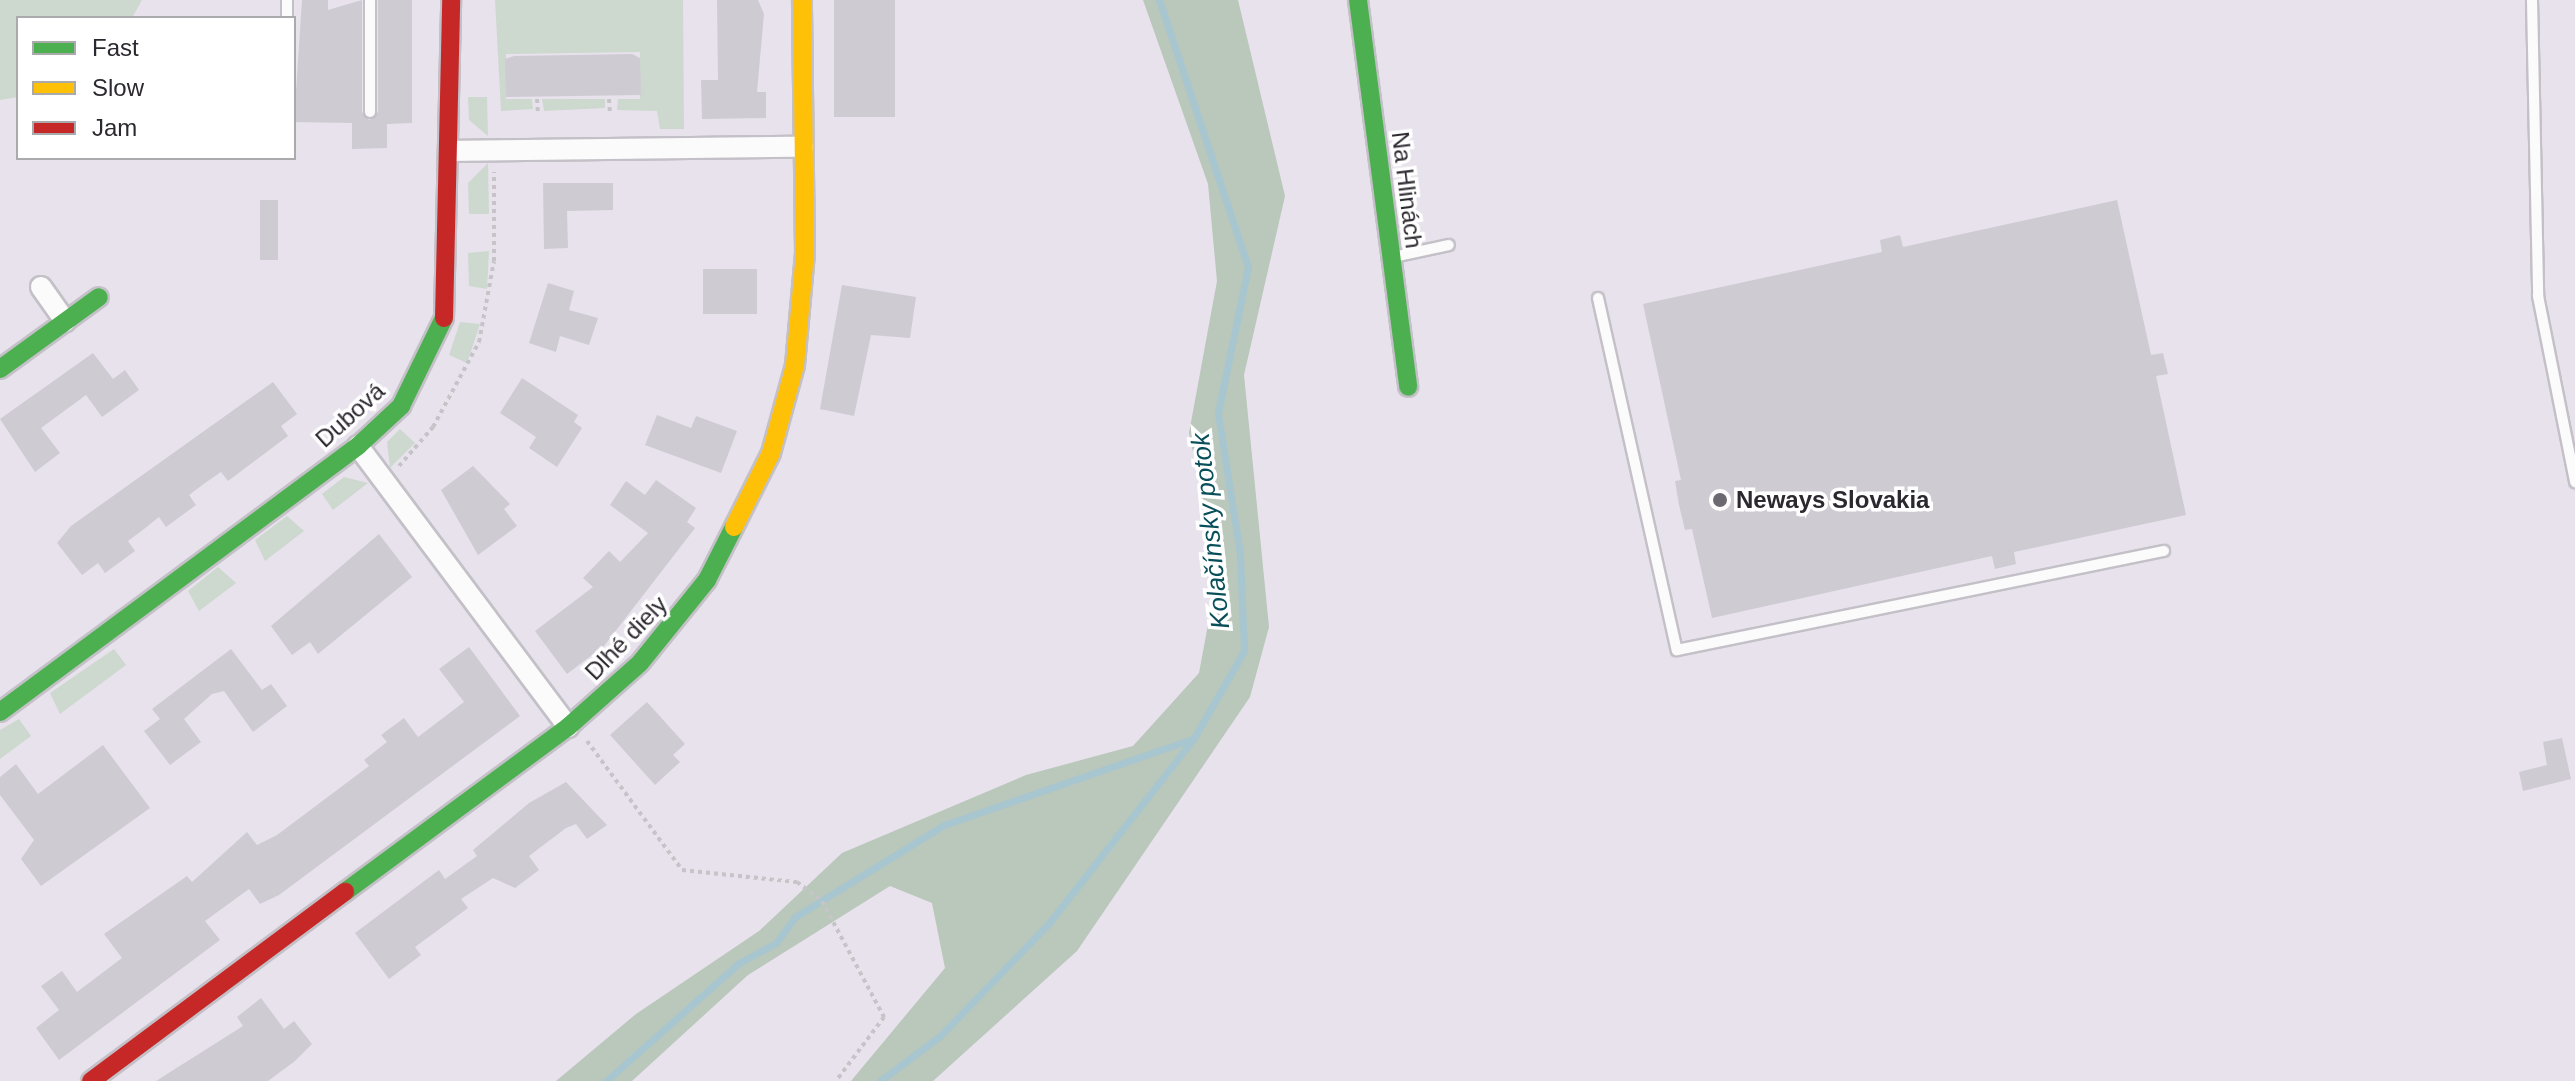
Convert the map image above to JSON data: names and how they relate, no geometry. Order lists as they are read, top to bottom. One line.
{"streets":{"street":["Na Hlinách","Dubová","Dlhé diely"]},"water":["Kolačínsky potok"],"places":["Neways Slovakia"],"legend":["Fast","Slow","Jam"]}
